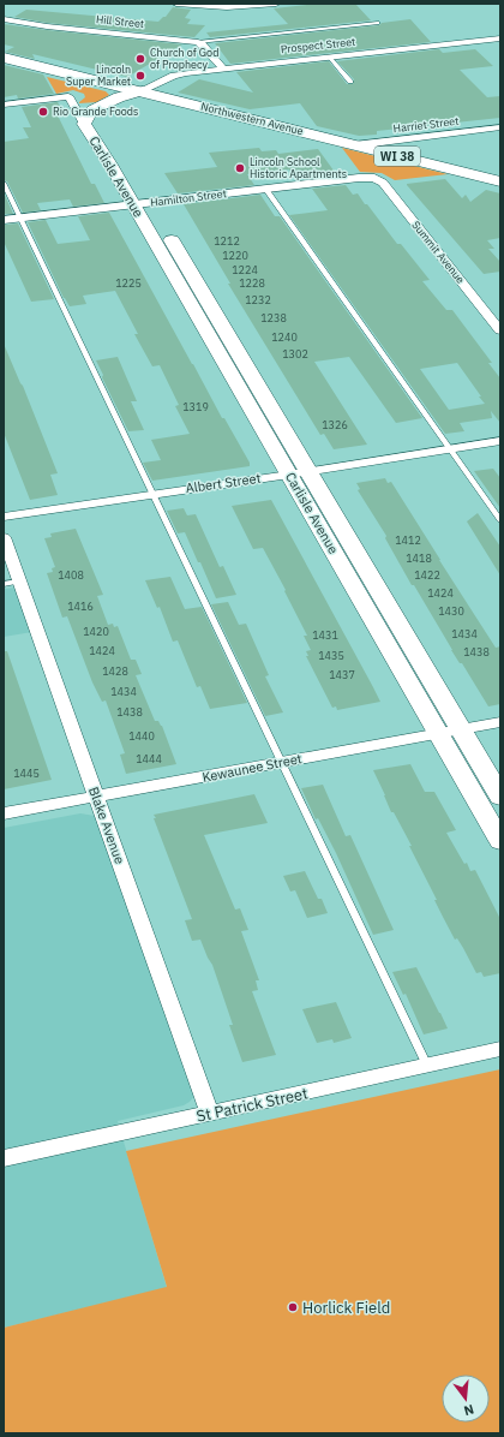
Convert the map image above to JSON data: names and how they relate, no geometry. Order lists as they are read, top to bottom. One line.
{"streets":{"main road":["Northwestern Avenue","WI 38"],"street":["Hill Street","Prospect Street","Harriet Street","Carlisle Avenue","Hamilton Street","Summit Avenue","Albert Street","Kewaunee Street","Blake Avenue","St Patrick Street"]},"crossings":[["Prospect Street","Northwestern Avenue"],["Prospect Street","Carlisle Avenue"],["Northwestern Avenue","Harriet Street"],["Northwestern Avenue","Carlisle Avenue"],["Carlisle Avenue","Hamilton Street"],["Carlisle Avenue","Albert Street"],["Carlisle Avenue","Kewaunee Street"],["Hamilton Street","Summit Avenue"],["Kewaunee Street","Blake Avenue"],["Blake Avenue","St Patrick Street"]],"places":["Church of God of Prophecy","Lincoln Super Market","Rio Grande Foods","Lincoln School Historic Apartments","Horlick Field"],"house_numbers":["1212","1220","1224","1225","1228","1232","1238","1240","1302","1319","1326","1412","1418","1408","1422","1424","1416","1430","1420","1434","1431","1424","1438","1435","1428","1437","1434","1438","1440","1444","1445"],"north":"bottom"}
